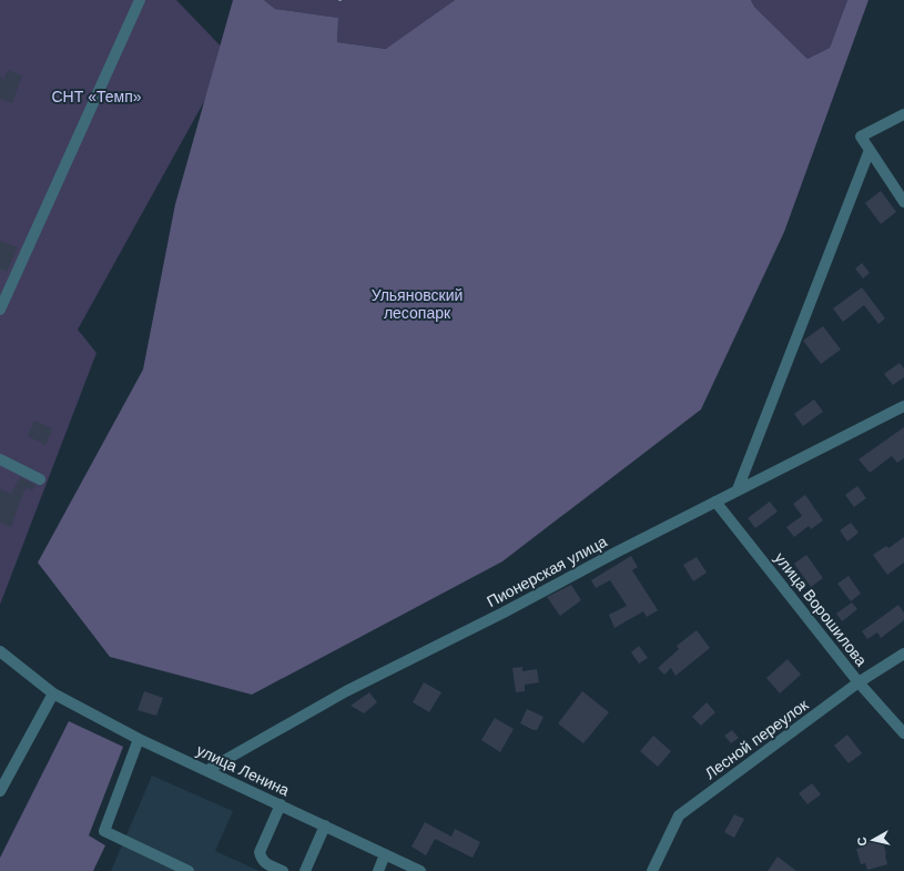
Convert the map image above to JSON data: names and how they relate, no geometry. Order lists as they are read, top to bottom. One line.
{"streets":{"street":["Пионерская улица","улица Ворошилова","Лесной переулок","улица Ленина"]},"crossings":[["Пионерская улица","улица Ворошилова"],["Пионерская улица","улица Ленина"],["улица Ворошилова","Лесной переулок"]],"parks":["СНТ «Темп»","Ульяновский лесопарк"],"north":"left"}
